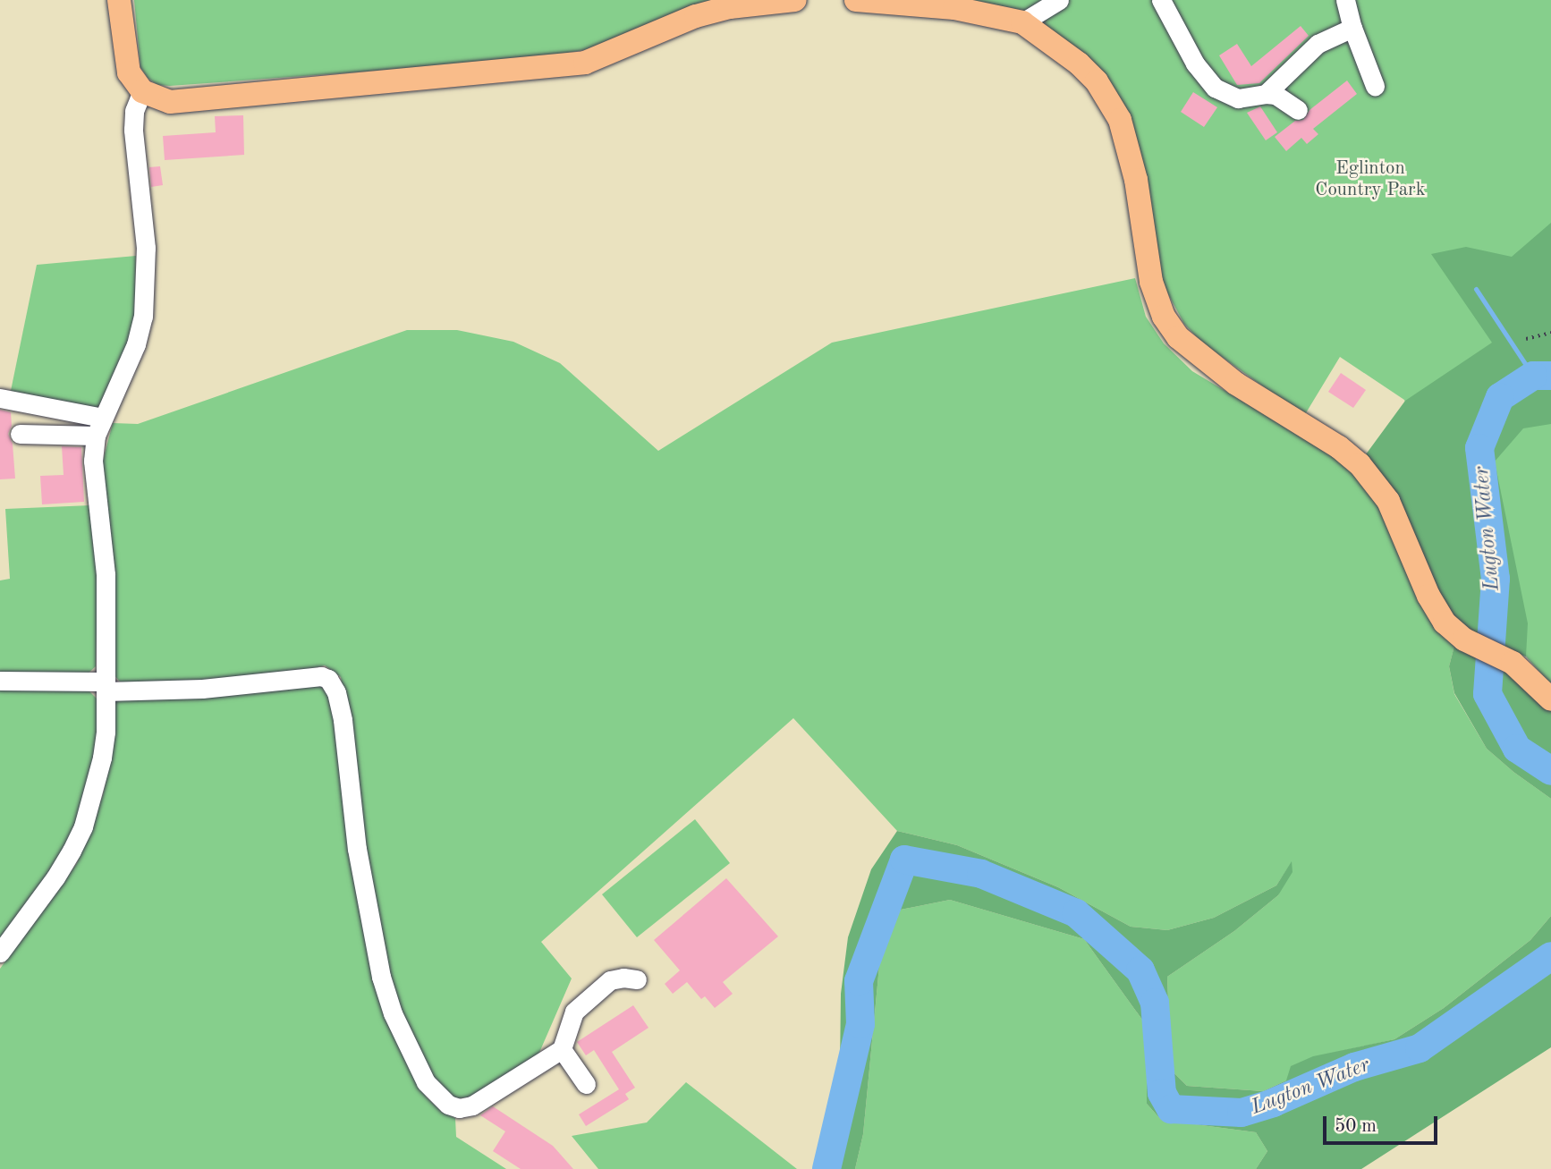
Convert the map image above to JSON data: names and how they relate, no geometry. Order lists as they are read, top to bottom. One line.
{"water":["Lugton Water"],"parks":["Eglinton Country Park"],"scale_bar":"50 m"}
